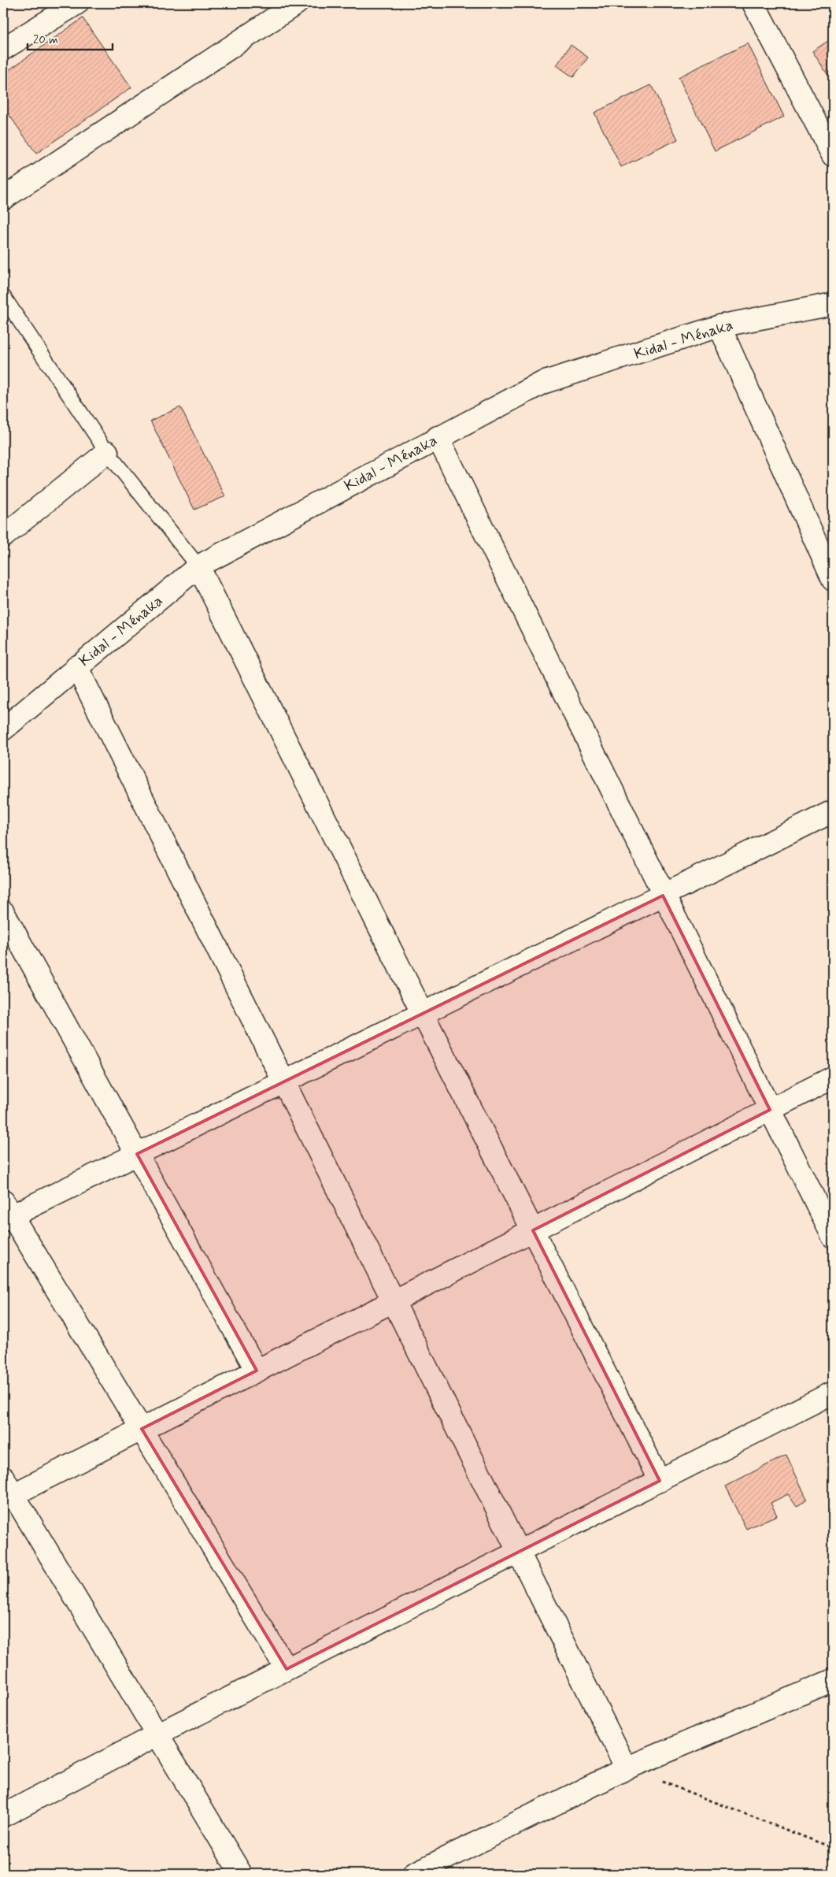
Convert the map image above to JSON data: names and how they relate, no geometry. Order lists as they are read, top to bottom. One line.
{"streets":{"street":["Kidal - Ménaka"]},"scale_bar":"20 m"}
